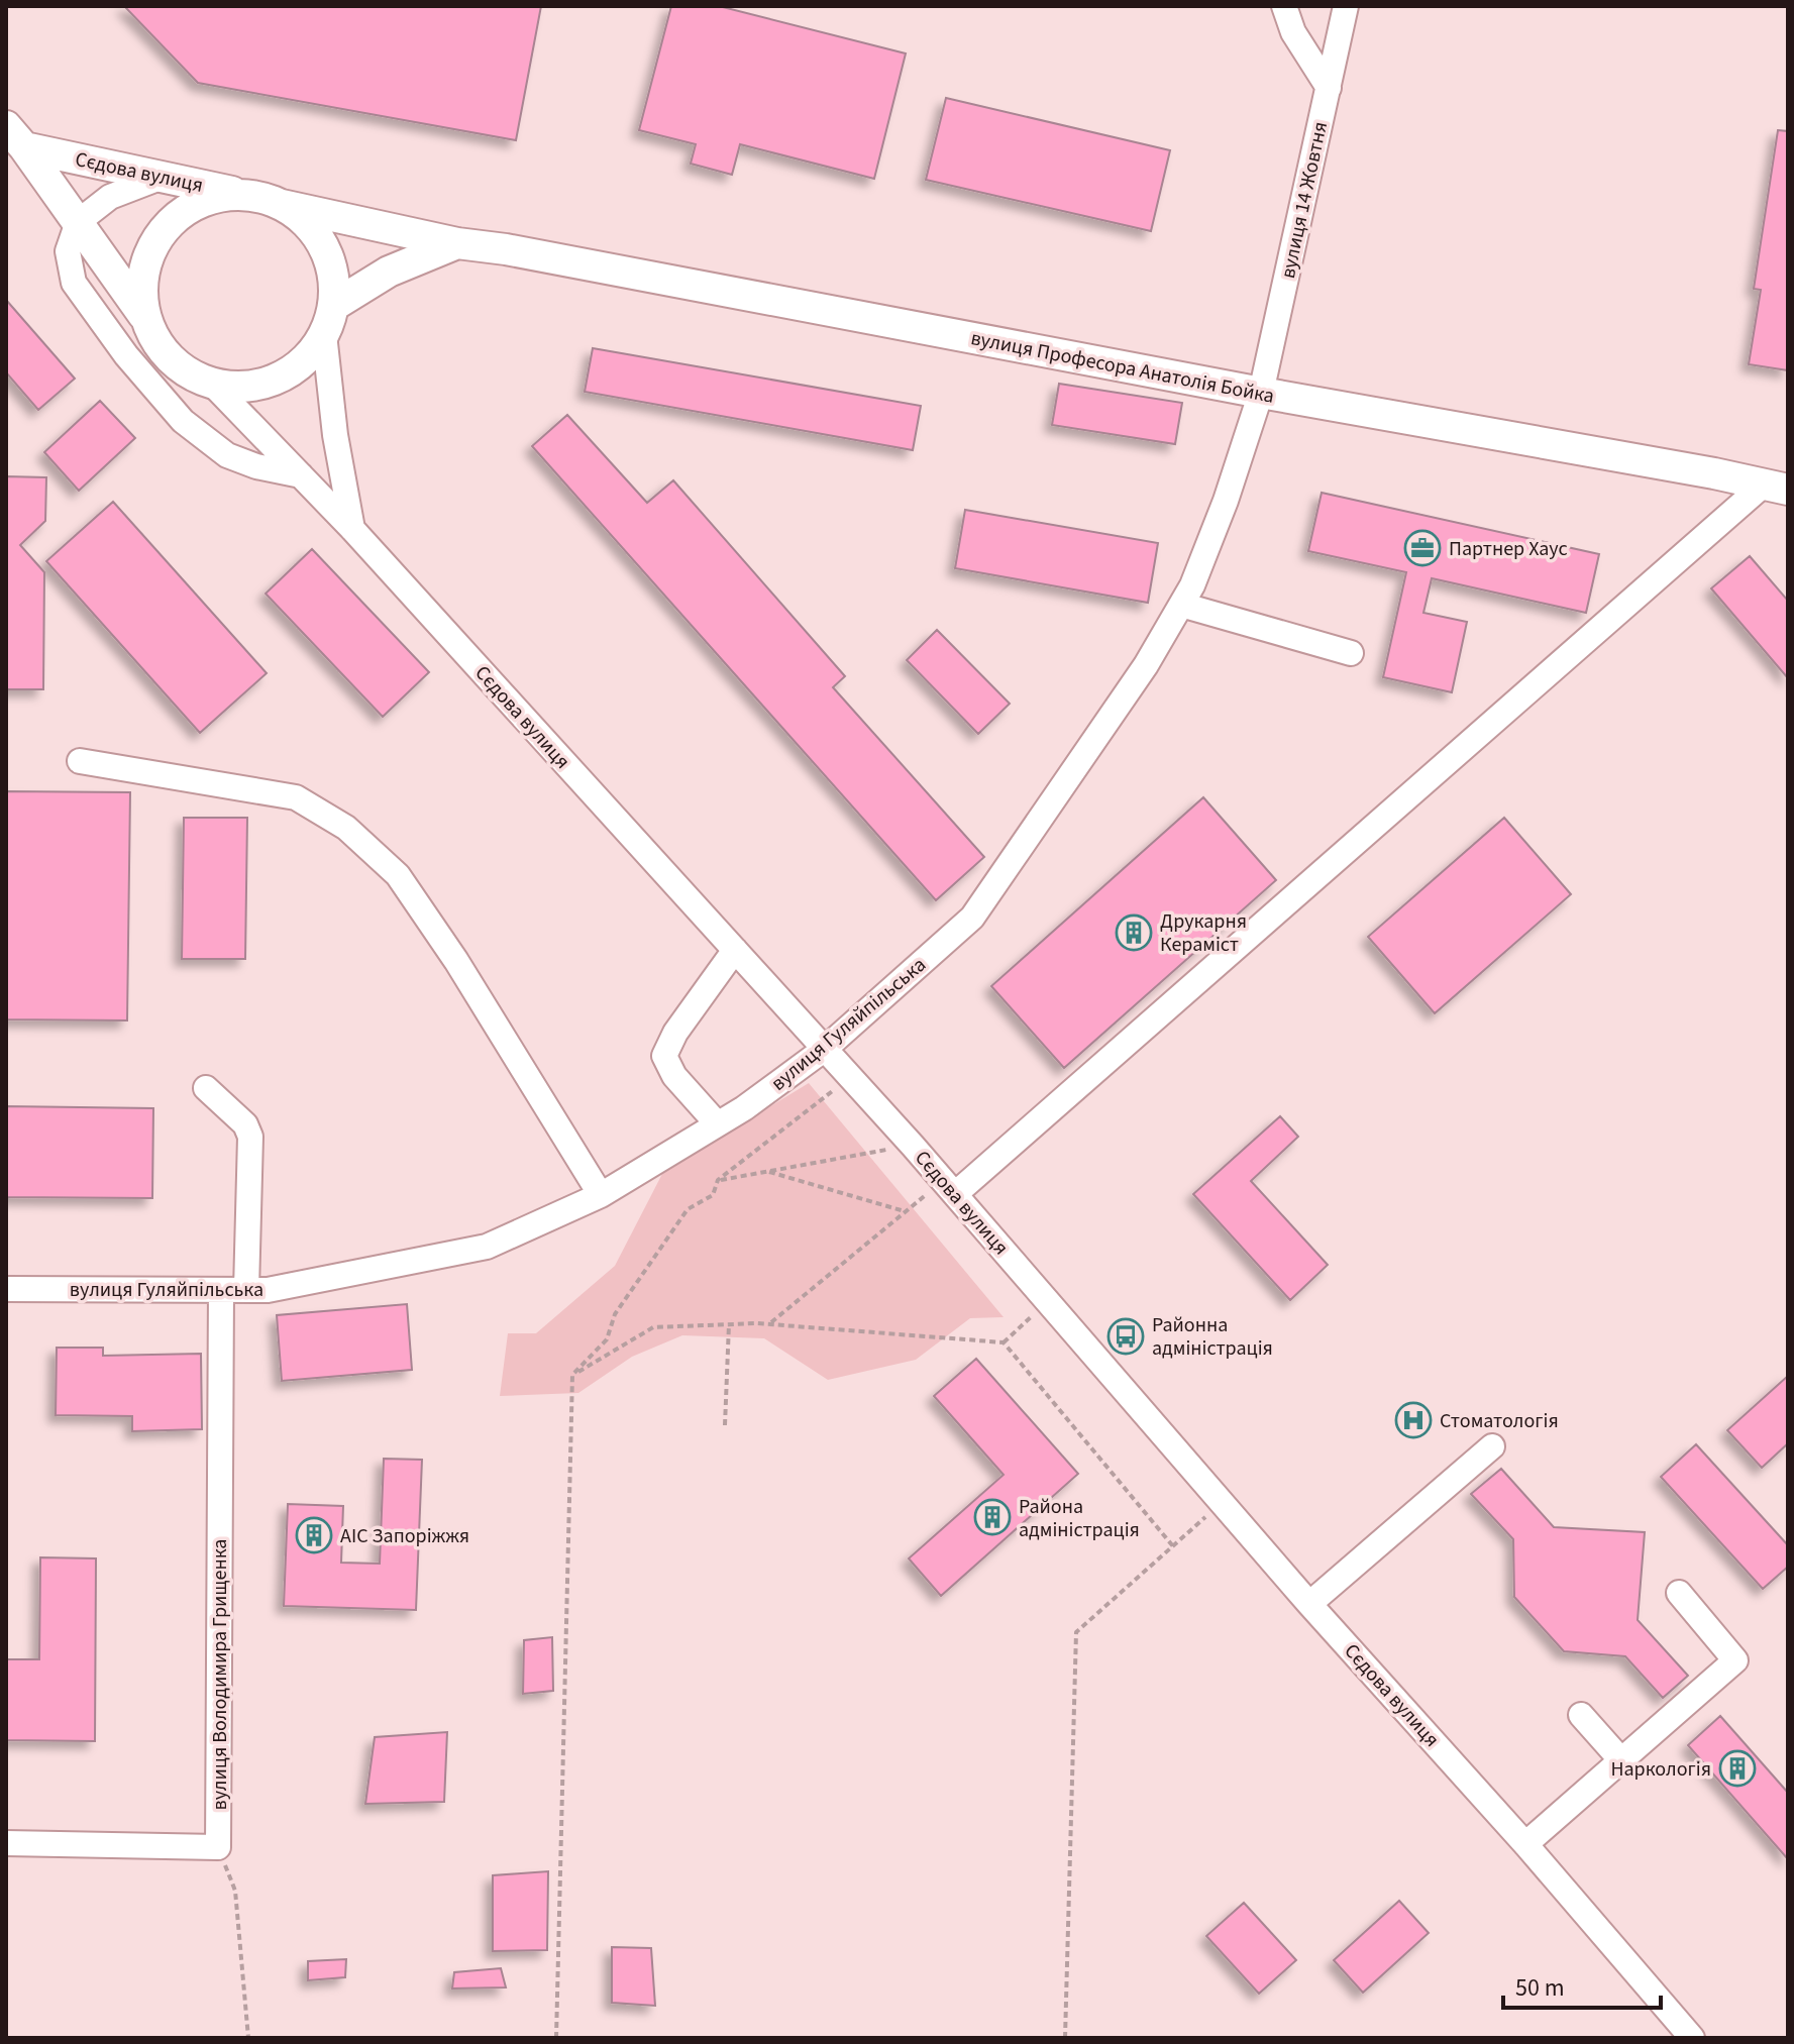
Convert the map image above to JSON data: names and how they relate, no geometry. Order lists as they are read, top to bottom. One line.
{"streets":{"main road":["Сєдова вулиця","вулиця Професора Анатолія Бойка"],"street":["вулиця 14 Жовтня","вулиця Гуляйпільська","вулиця Володимира Грищенка"]},"crossings":[["Сєдова вулиця","вулиця Професора Анатолія Бойка"],["Сєдова вулиця","вулиця Гуляйпільська"],["вулиця 14 Жовтня","вулиця Професора Анатолія Бойка"],["вулиця 14 Жовтня","вулиця Гуляйпільська"],["вулиця Професора Анатолія Бойка","вулиця Гуляйпільська"],["вулиця Гуляйпільська","вулиця Володимира Грищенка"]],"places":{"office":["Партнер Хаус"],"building":["Друкарня Кераміст","Района адміністрація","АІС Запоріжжя","Наркологія"],"bus stop":["Районна адміністрація"],"hospital":["Стоматологія"]},"scale_bar":"50 m"}
